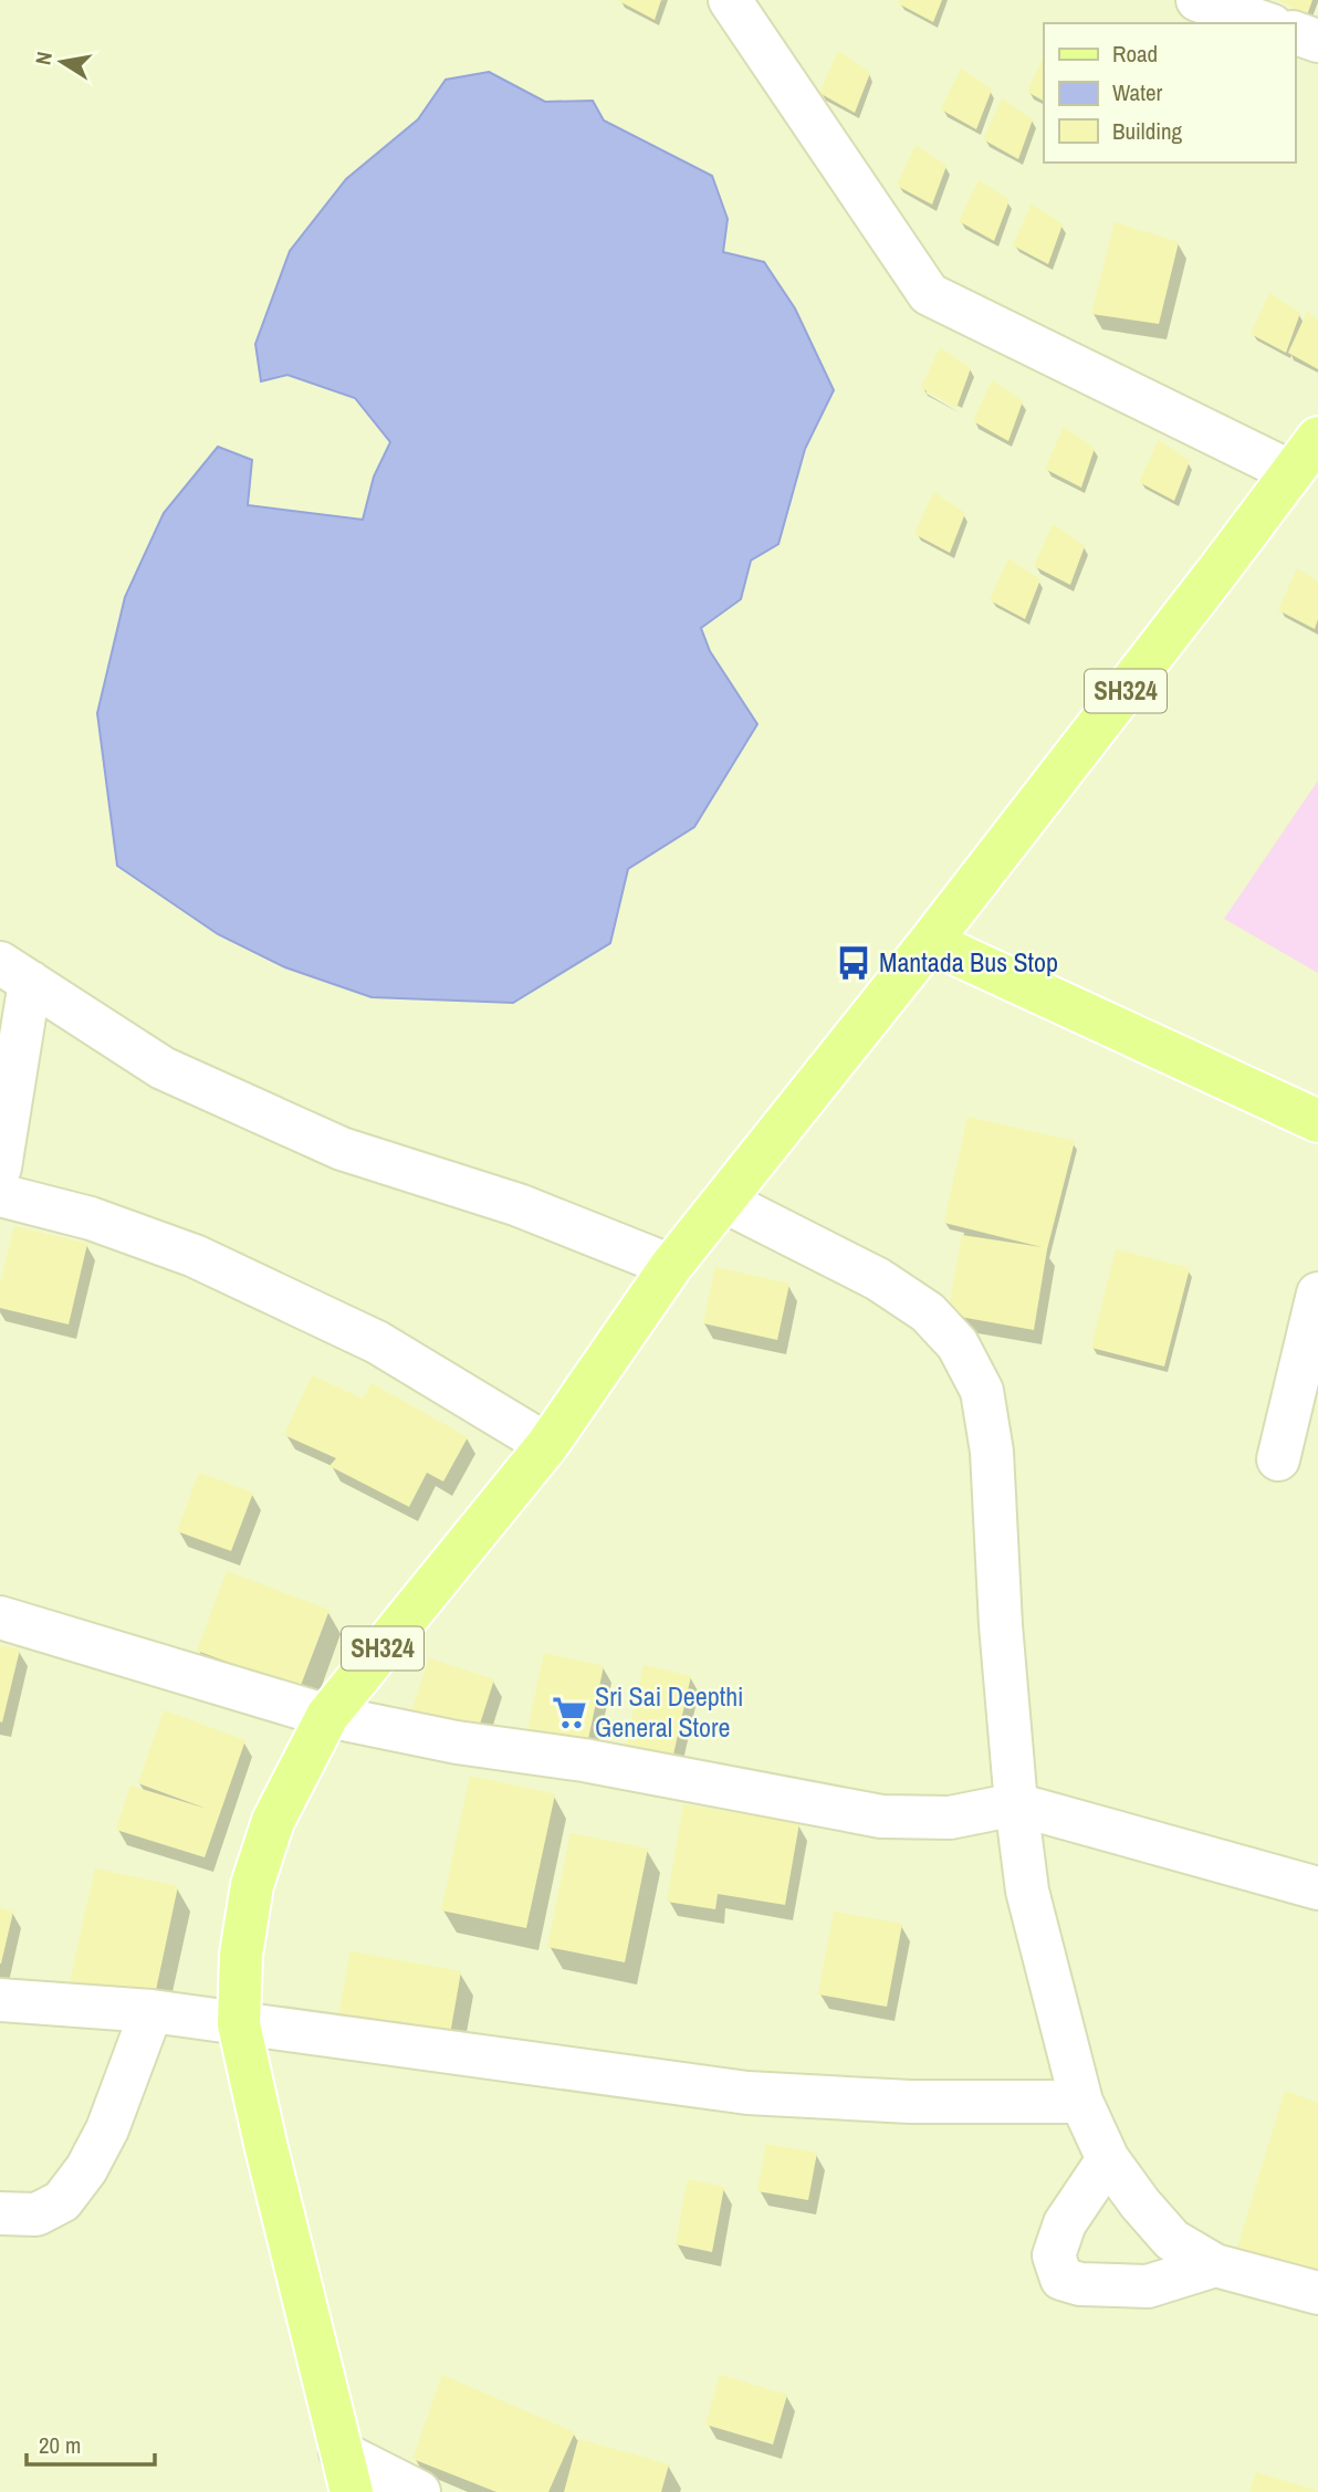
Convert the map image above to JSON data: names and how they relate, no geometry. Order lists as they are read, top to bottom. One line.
{"streets":{"main road":["SH324"]},"places":{"bus stop":["Mantada Bus Stop"],"supermarket":["Sri Sai Deepthi General Store"]},"legend":["Road","Water","Building"],"scale_bar":"20 m","north":"left"}
